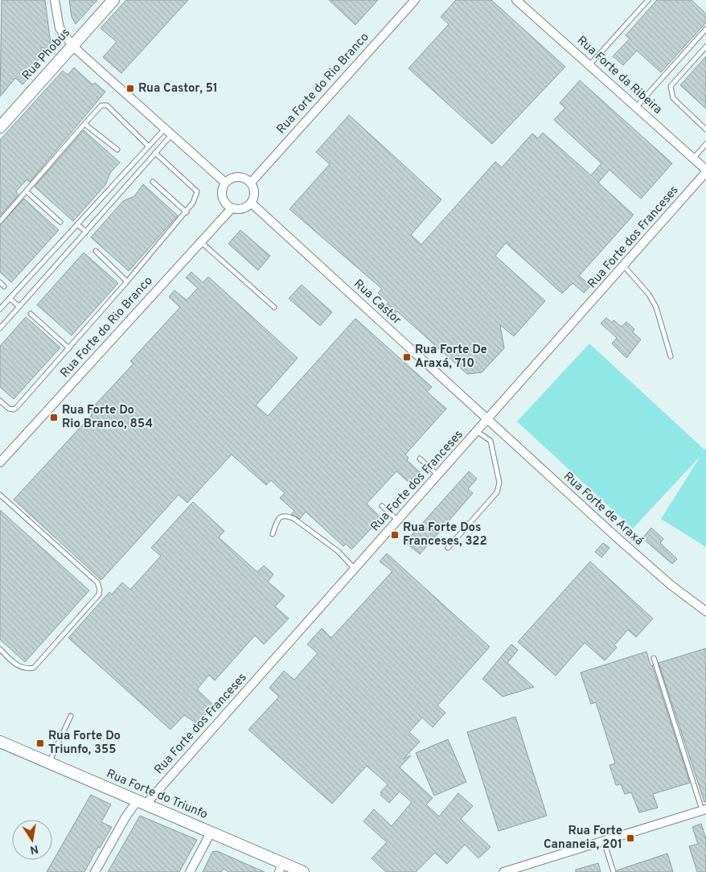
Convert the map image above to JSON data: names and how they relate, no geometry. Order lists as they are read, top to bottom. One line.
{"streets":{"street":["Rua Phobus","Rua Forte da Ribeira","Rua Forte do Rio Branco","Rua Forte dos Franceses","Rua Castor","Rua Forte de Araxá","Rua Forte do Triunfo"]},"crossings":[["Rua Forte da Ribeira","Rua Forte dos Franceses"],["Rua Forte do Rio Branco","Rua Castor"],["Rua Forte dos Franceses","Rua Castor"],["Rua Forte dos Franceses","Rua Forte de Araxá"],["Rua Forte dos Franceses","Rua Forte do Triunfo"],["Rua Castor","Rua Forte de Araxá"]],"places":{"transit":["Rua Castor, 51","Rua Forte De Araxá, 710","Rua Forte Do Rio Branco, 854","Rua Forte Dos Franceses, 322","Rua Forte Do Triunfo, 355","Rua Forte Cananeia, 201"]},"north":"bottom"}
